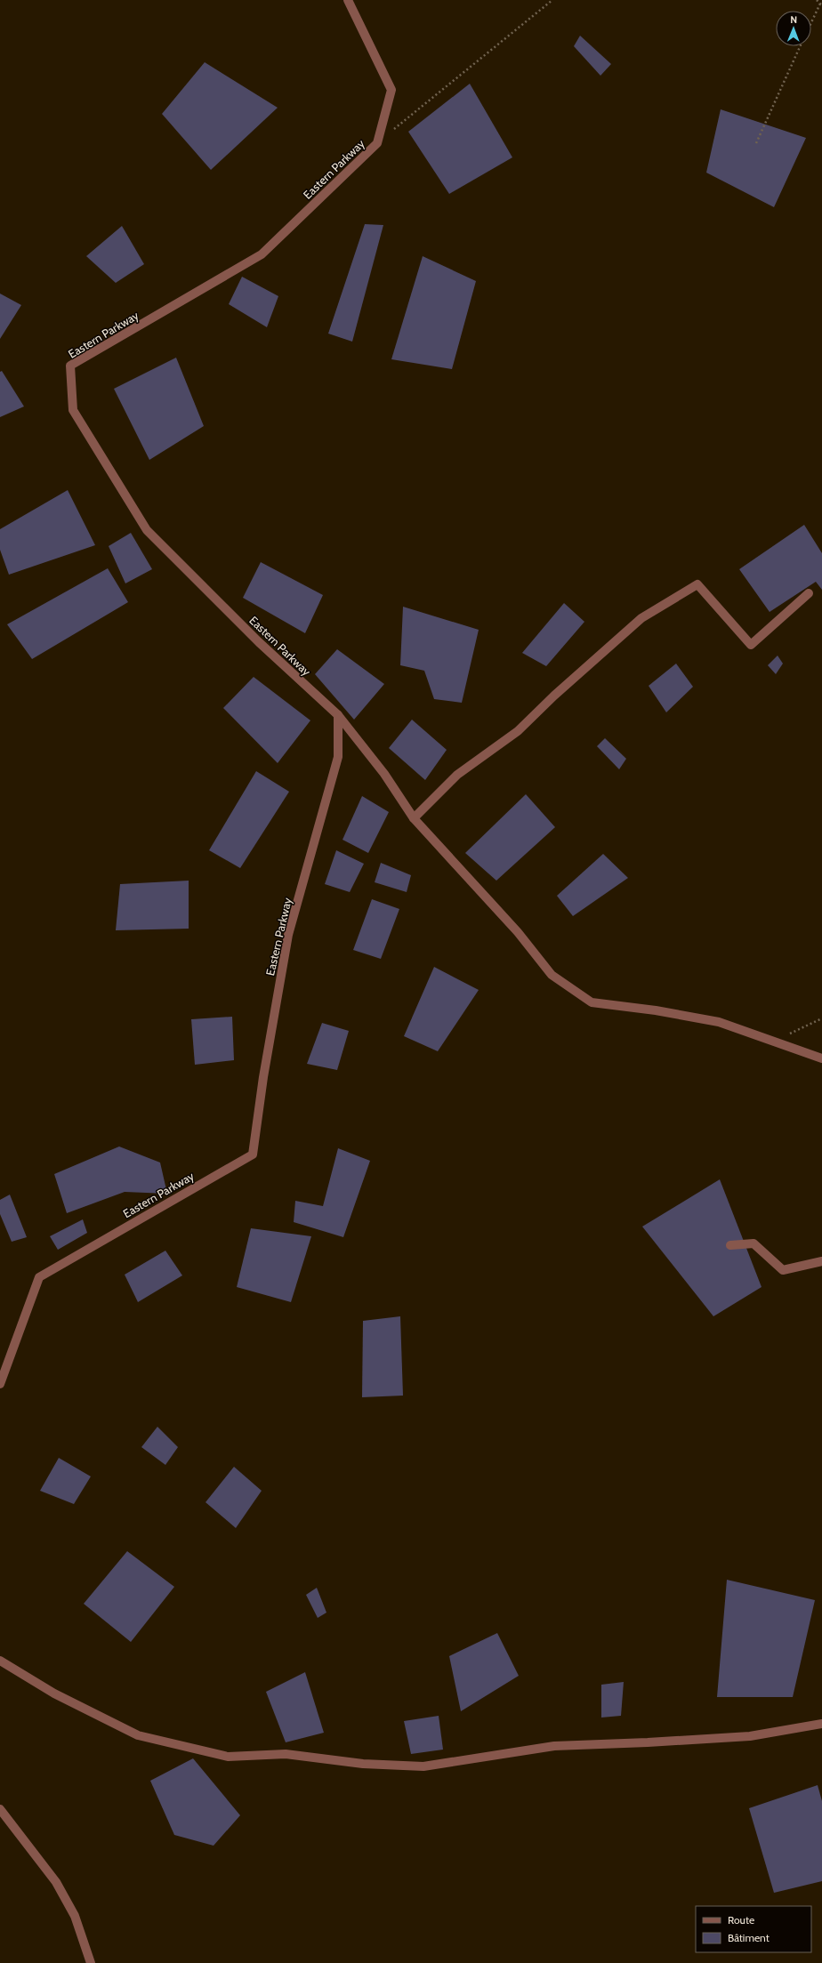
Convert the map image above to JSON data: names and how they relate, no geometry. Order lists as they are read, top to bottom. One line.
{"streets":{"street":["Eastern Parkway"]},"legend":["Route","Bâtiment"],"north":"top"}
